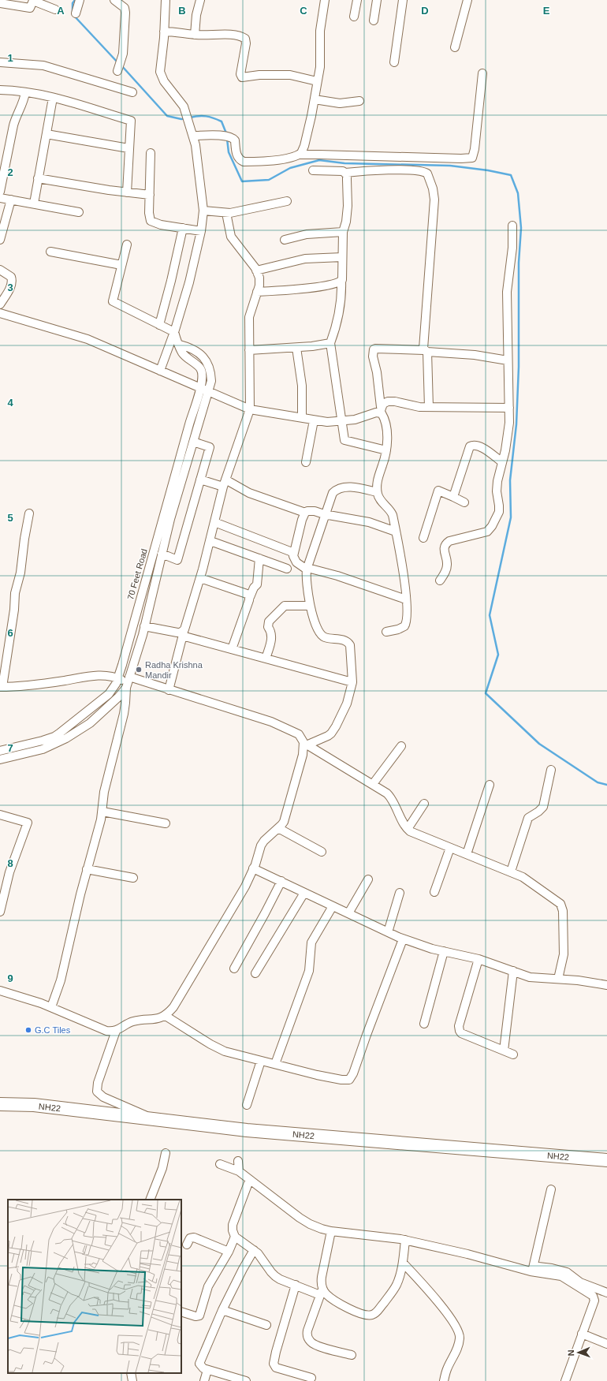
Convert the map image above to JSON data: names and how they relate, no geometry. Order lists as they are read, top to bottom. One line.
{"streets":{"highway":["NH22"],"street":["70 Feet Road"]},"places":["Radha Krishna Mandir","G.C Tiles"],"north":"left","grid":{"columns":["A","B","C","D","E"],"rows":["1","2","3","4","5","6","7","8","9"]}}
